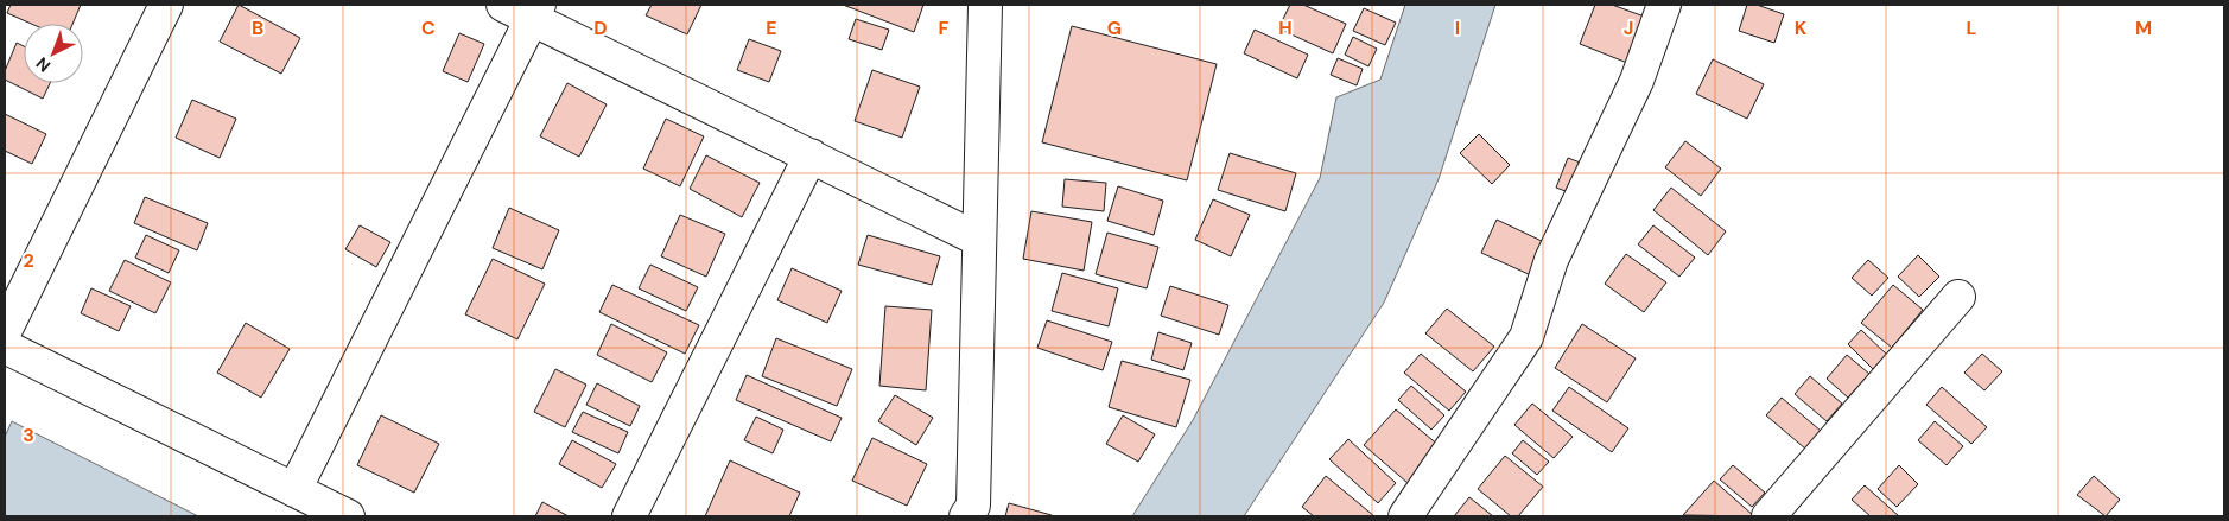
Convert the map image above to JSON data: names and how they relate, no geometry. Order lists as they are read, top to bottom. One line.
{"north":"bottom left","grid":{"columns":["B","C","D","E","F","G","H","I","J","K","L","M"],"rows":["2","3"]}}
